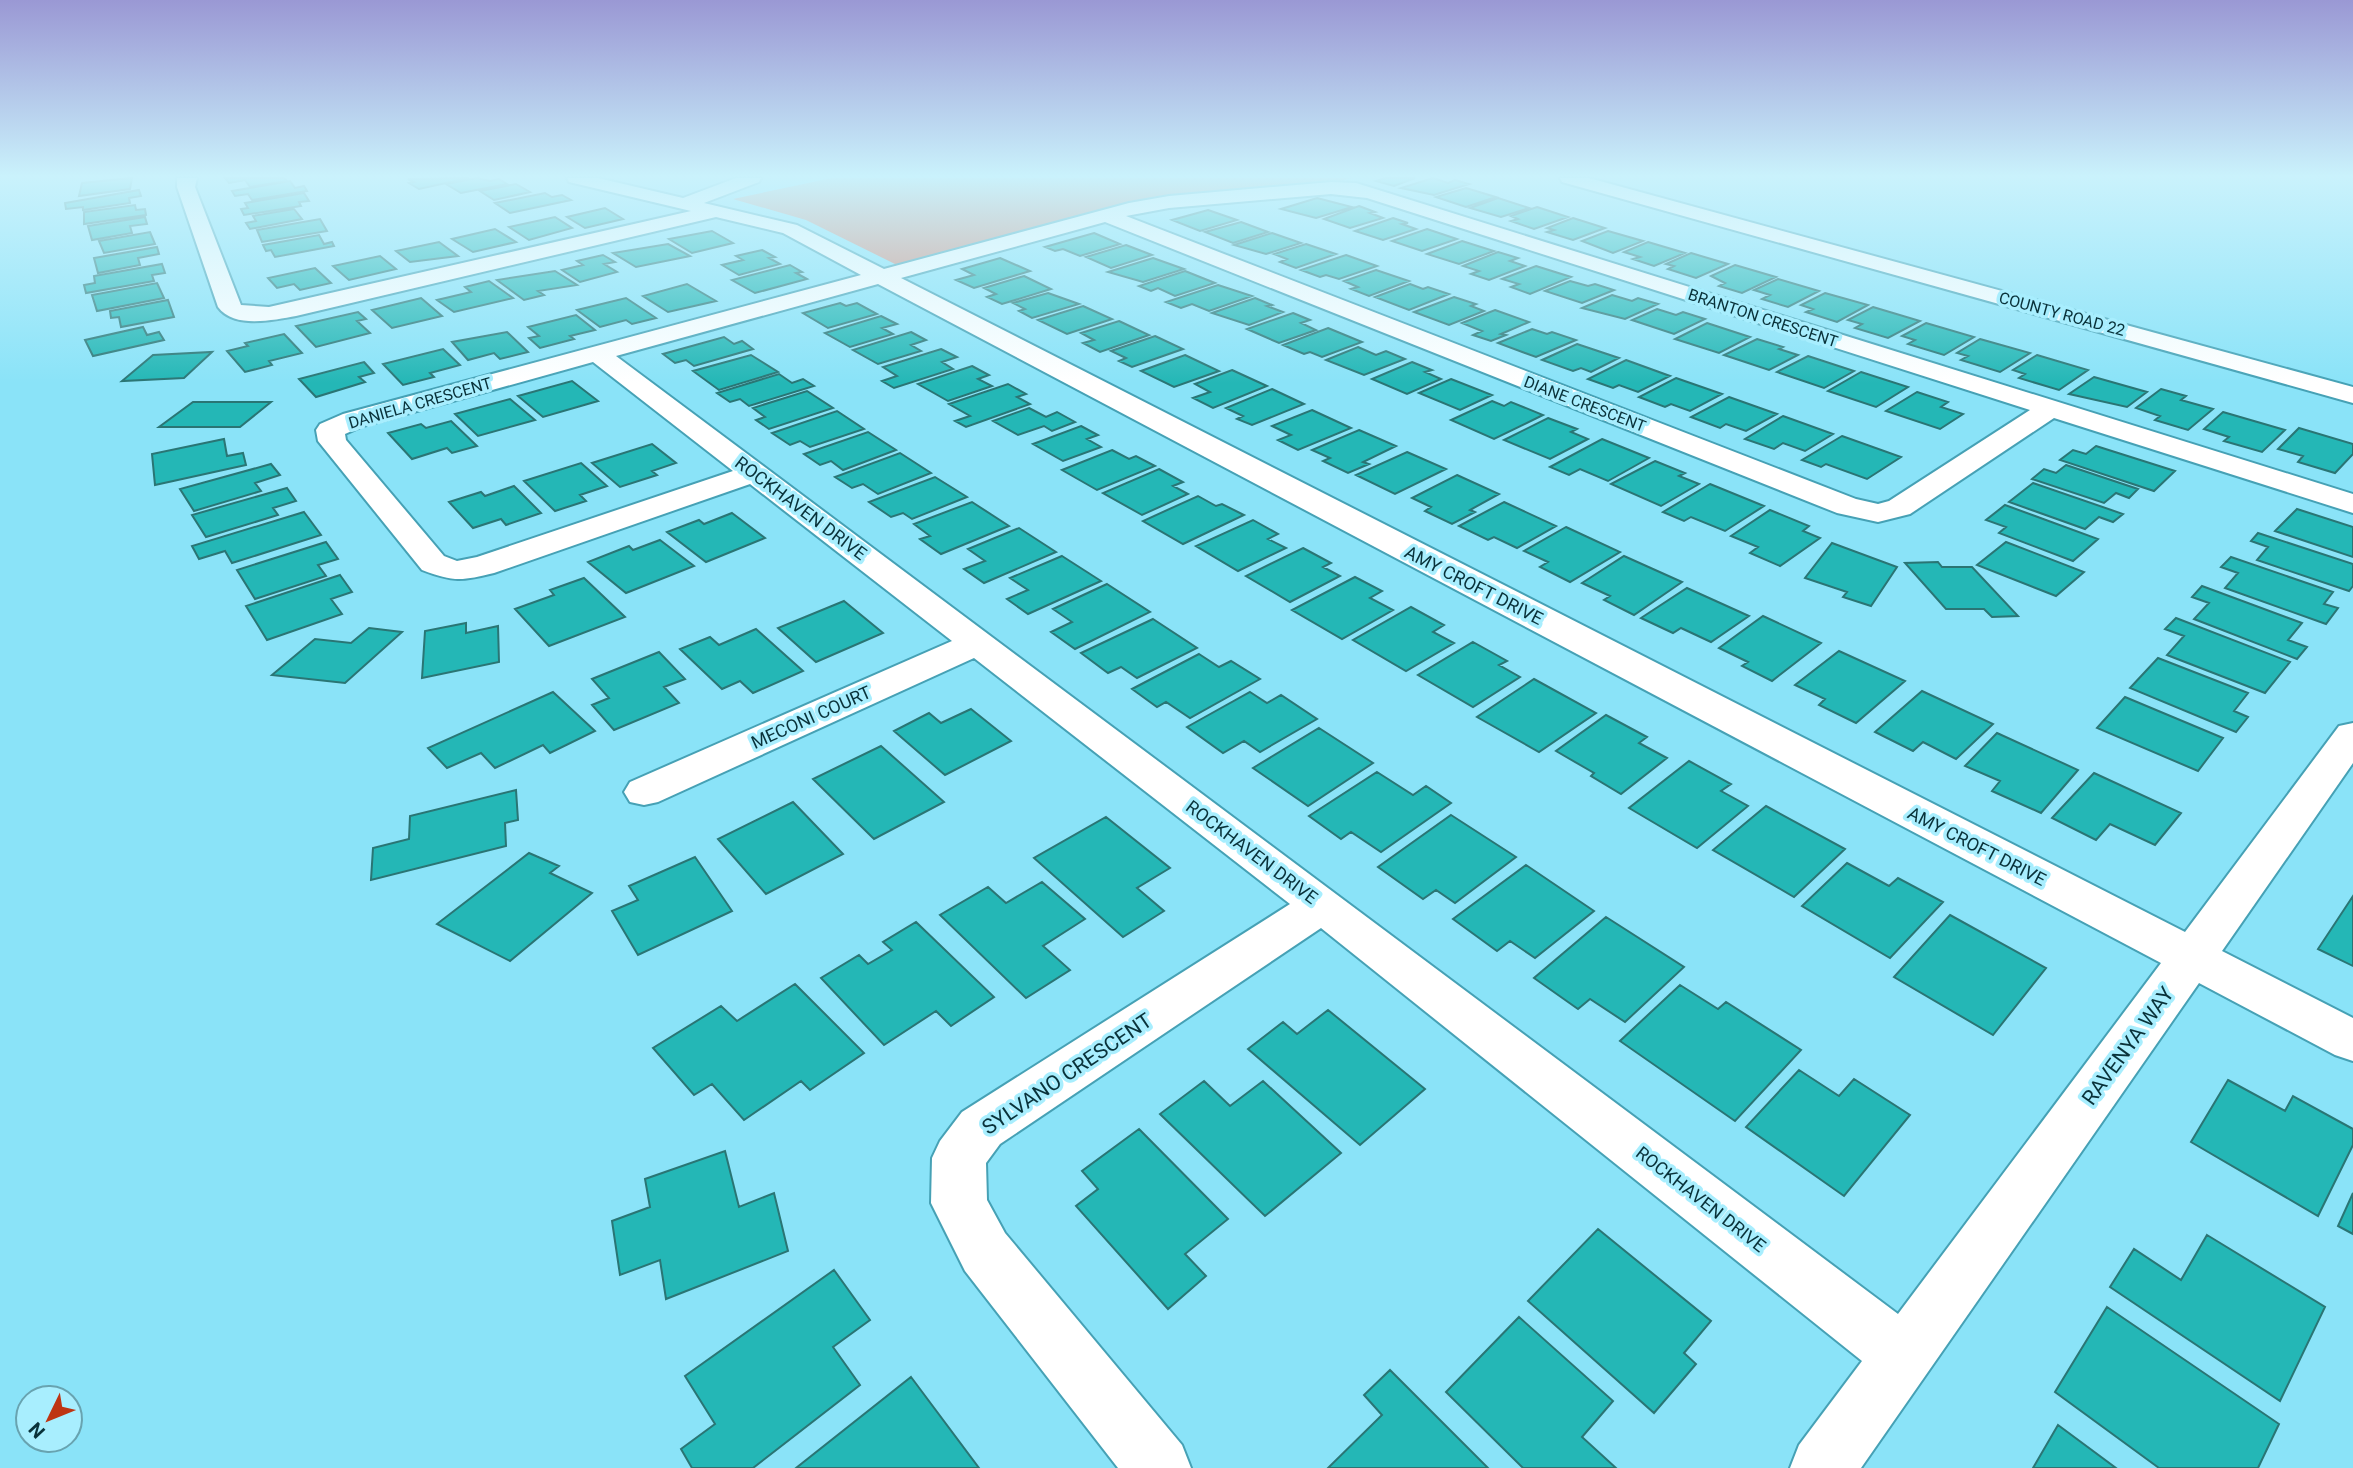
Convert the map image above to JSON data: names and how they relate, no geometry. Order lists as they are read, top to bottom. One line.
{"streets":{"street":["COUNTY ROAD 22","BRANTON CRESCENT","DANIELA CRESCENT","DIANE CRESCENT","ROCKHAVEN DRIVE","AMY CROFT DRIVE","MECONI COURT","RAVENYA WAY","SYLVANO CRESCENT"]},"crossings":[["BRANTON CRESCENT","DANIELA CRESCENT"],["BRANTON CRESCENT","DIANE CRESCENT"],["BRANTON CRESCENT","AMY CROFT DRIVE"],["DANIELA CRESCENT","ROCKHAVEN DRIVE"],["DANIELA CRESCENT","AMY CROFT DRIVE"],["ROCKHAVEN DRIVE","MECONI COURT"],["ROCKHAVEN DRIVE","RAVENYA WAY"],["ROCKHAVEN DRIVE","SYLVANO CRESCENT"],["AMY CROFT DRIVE","RAVENYA WAY"]],"north":"bottom left"}
